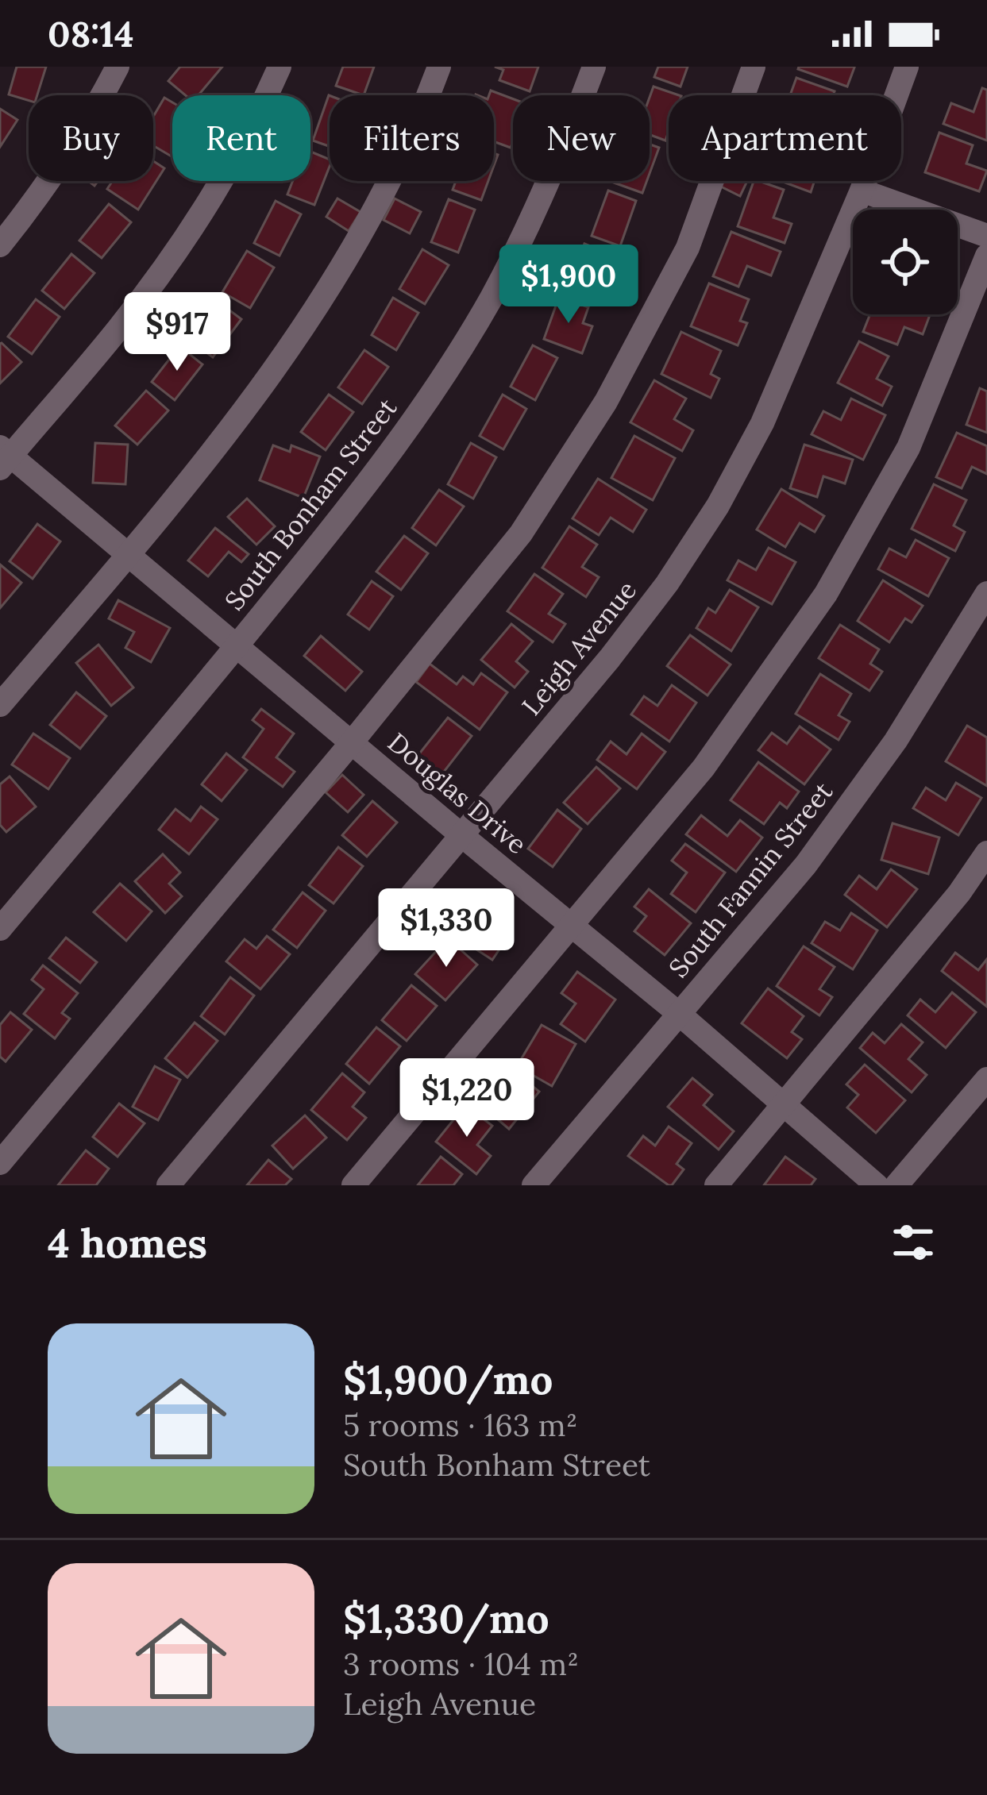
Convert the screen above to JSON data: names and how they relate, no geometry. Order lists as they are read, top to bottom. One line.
{"streets":{"street":["South Bonham Street","Leigh Avenue","Douglas Drive","South Fannin Street"]},"crossings":[["South Bonham Street","Douglas Drive"],["Leigh Avenue","Douglas Drive"],["Douglas Drive","South Fannin Street"]],"page":{"status":"08:14","chip":["Buy","Rent","Filters","New","Apartment"],"price":["$1,900","$917","$1,330","$1,220"],"heading":"4 homes","list":[{"name":"$1,900/mo","note":"5 rooms · 163 m² · South Bonham Street"},{"name":"$1,330/mo","note":"3 rooms · 104 m² · Leigh Avenue"}]}}
